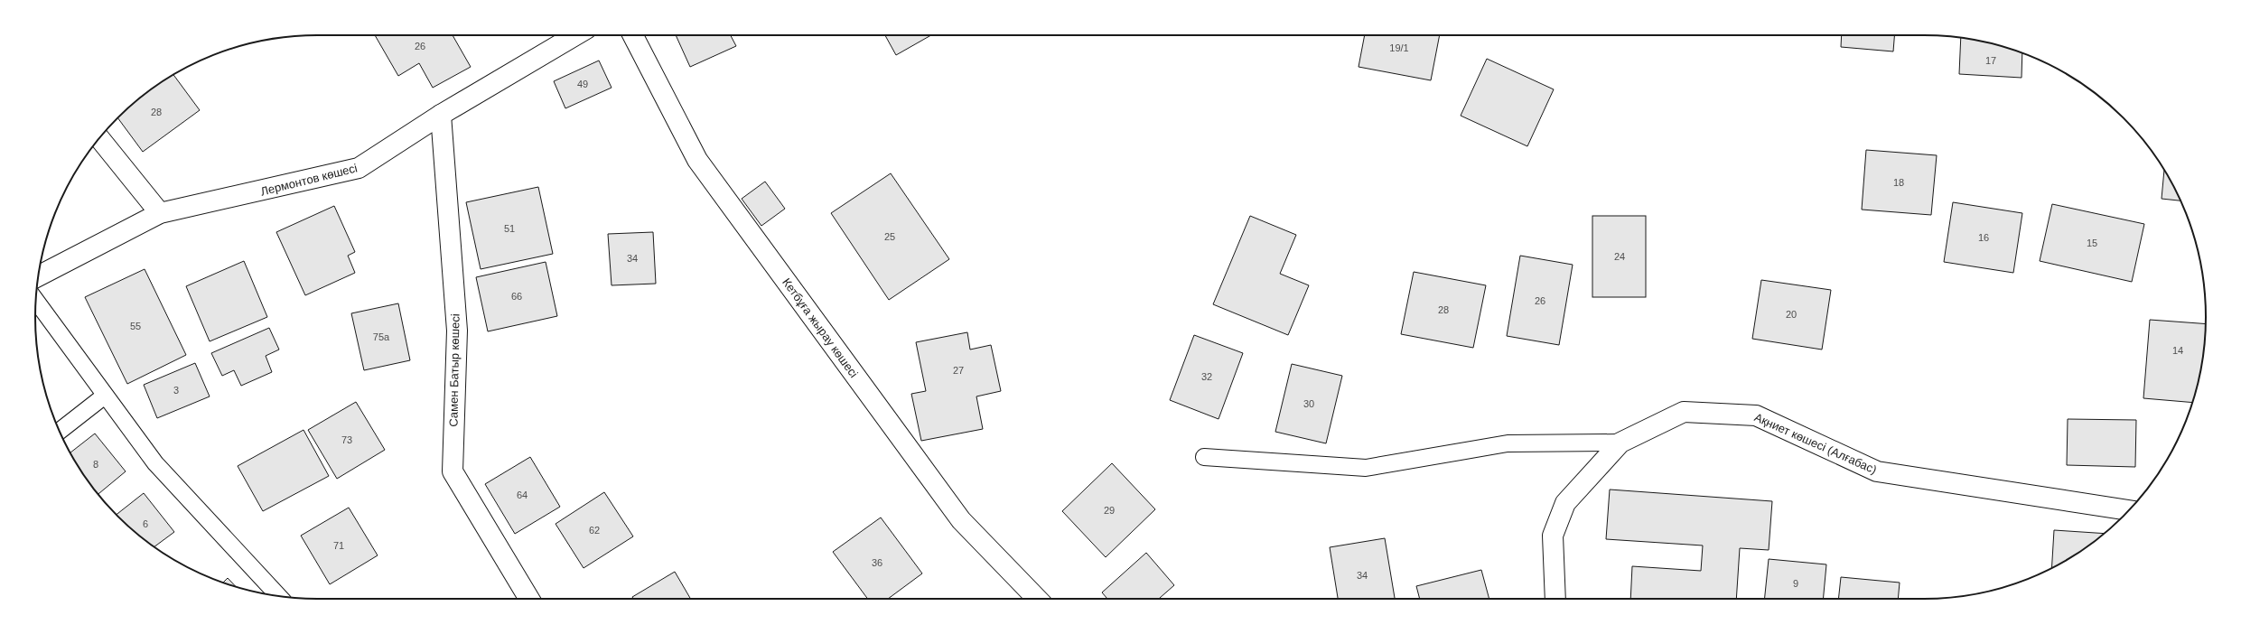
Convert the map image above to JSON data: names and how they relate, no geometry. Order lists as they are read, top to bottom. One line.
{"streets":{"street":["Лермонтов көшесі","Кетбұға жырау көшесі","Самен Батыр көшесі","Ақниет көшесі (Алғабас)"]},"crossings":[["Лермонтов көшесі","Самен Батыр көшесі"]],"house_numbers":["26","19/1","17","49","28","18","51","25","16","15","24","34","66","26","28","20","55","75а","14","27","32","3","30","73","8","64","29","6","62","71","36","34","9"]}
